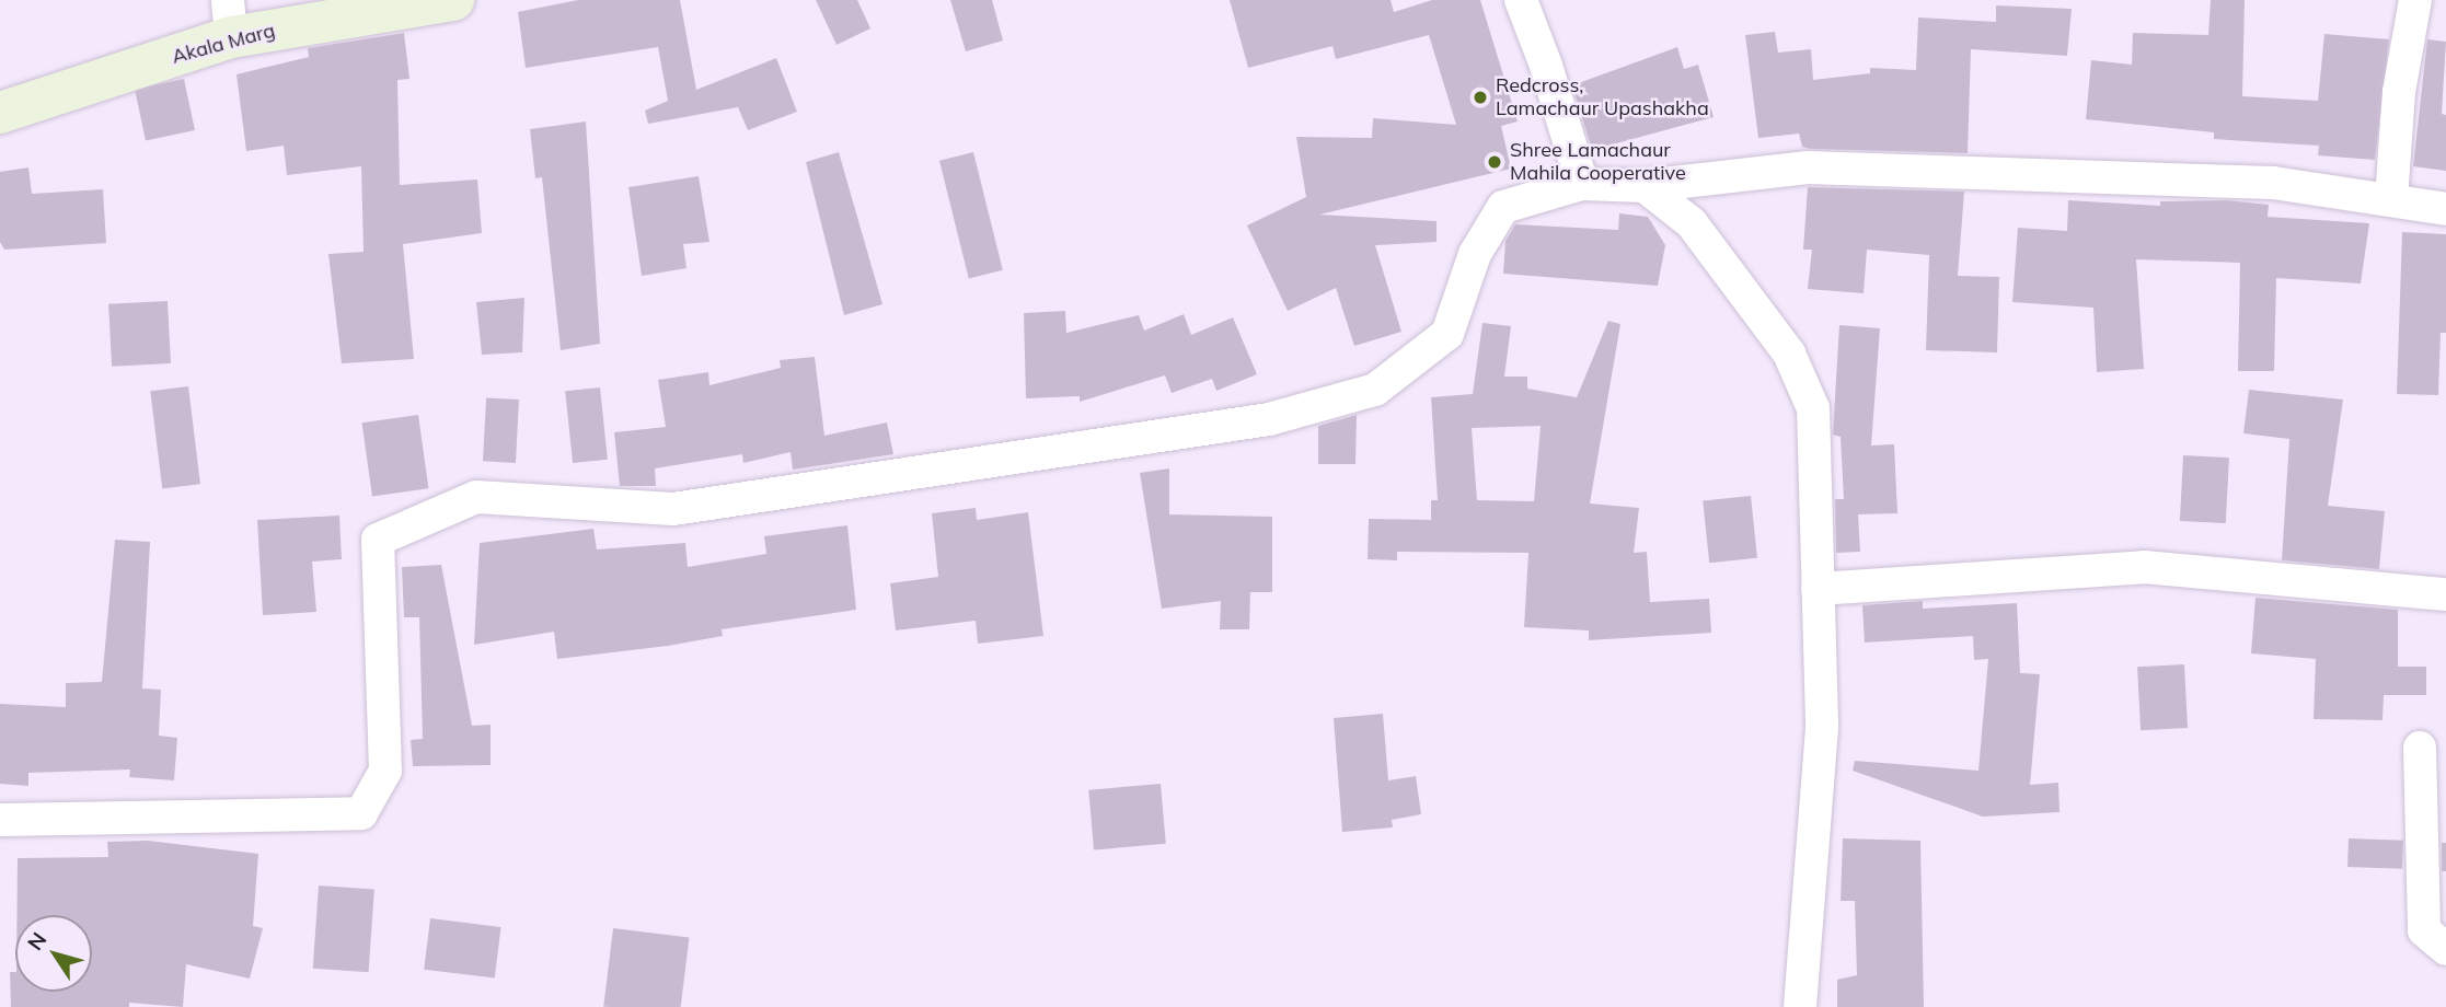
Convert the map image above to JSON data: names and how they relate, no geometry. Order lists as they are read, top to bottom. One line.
{"streets":{"main road":["Akala Marg"]},"places":["Redcross, Lamachaur Upashakha","Shree Lamachaur Mahila Cooperative"],"north":"top left"}
